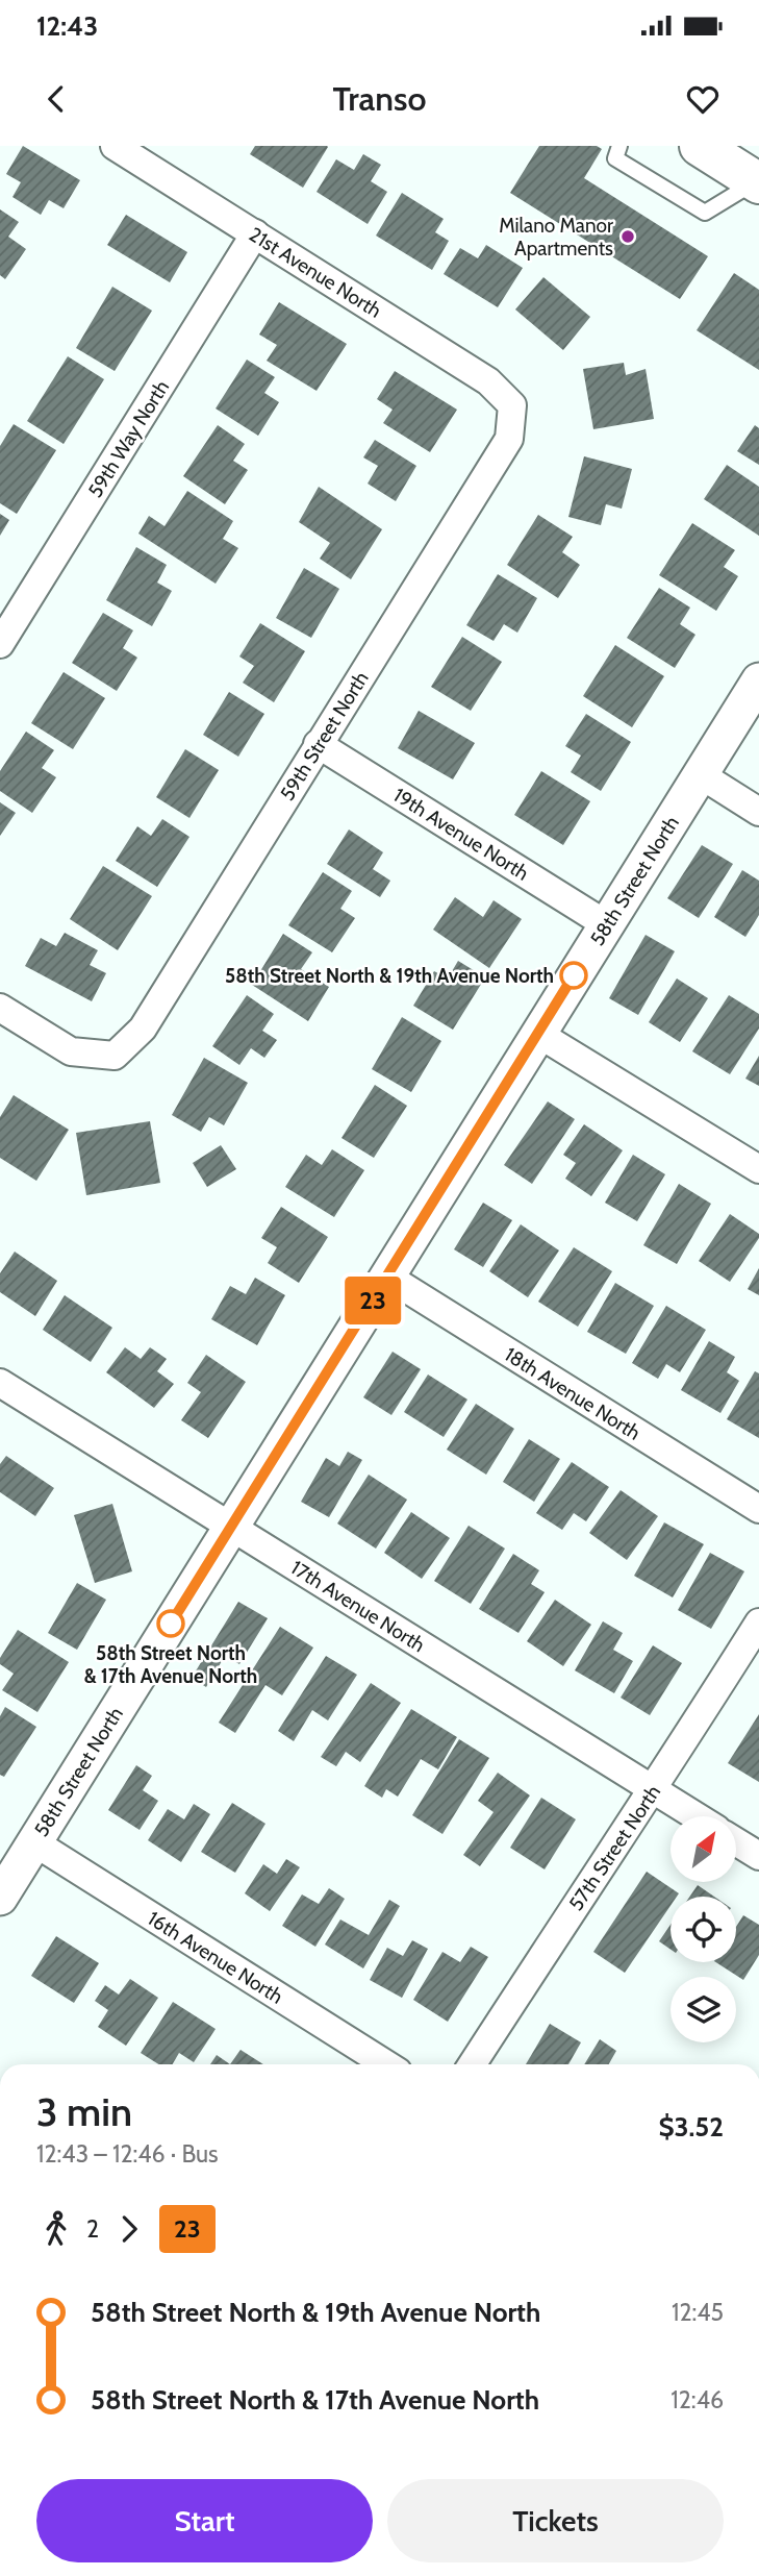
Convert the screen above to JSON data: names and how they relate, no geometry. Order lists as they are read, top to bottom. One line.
{"streets":{"street":["21st Avenue North","59th Way North","59th Street North","19th Avenue North","58th Street North","18th Avenue North","17th Avenue North","57th Street North","16th Avenue North"]},"crossings":[["21st Avenue North","59th Way North"],["21st Avenue North","59th Street North"],["59th Street North","19th Avenue North"],["19th Avenue North","58th Street North"],["58th Street North","18th Avenue North"],["58th Street North","17th Avenue North"],["58th Street North","16th Avenue North"],["17th Avenue North","57th Street North"]],"places":["Milano Manor Apartments","58th Street North & 19th Avenue North","58th Street North & 17th Avenue North"],"lines":["bus line 23"],"north":"top right","page":{"status":"12:43","header":"Transo","on_map":"23","heading":["3 min","12:43 – 12:46 · Bus","$3.52"],"legs":["2","23"],"list":[{"name":"58th Street North & 19th Avenue North","value":"12:45"},{"name":"58th Street North & 17th Avenue North","value":"12:46"}],"buttons":["Start","Tickets"]}}
